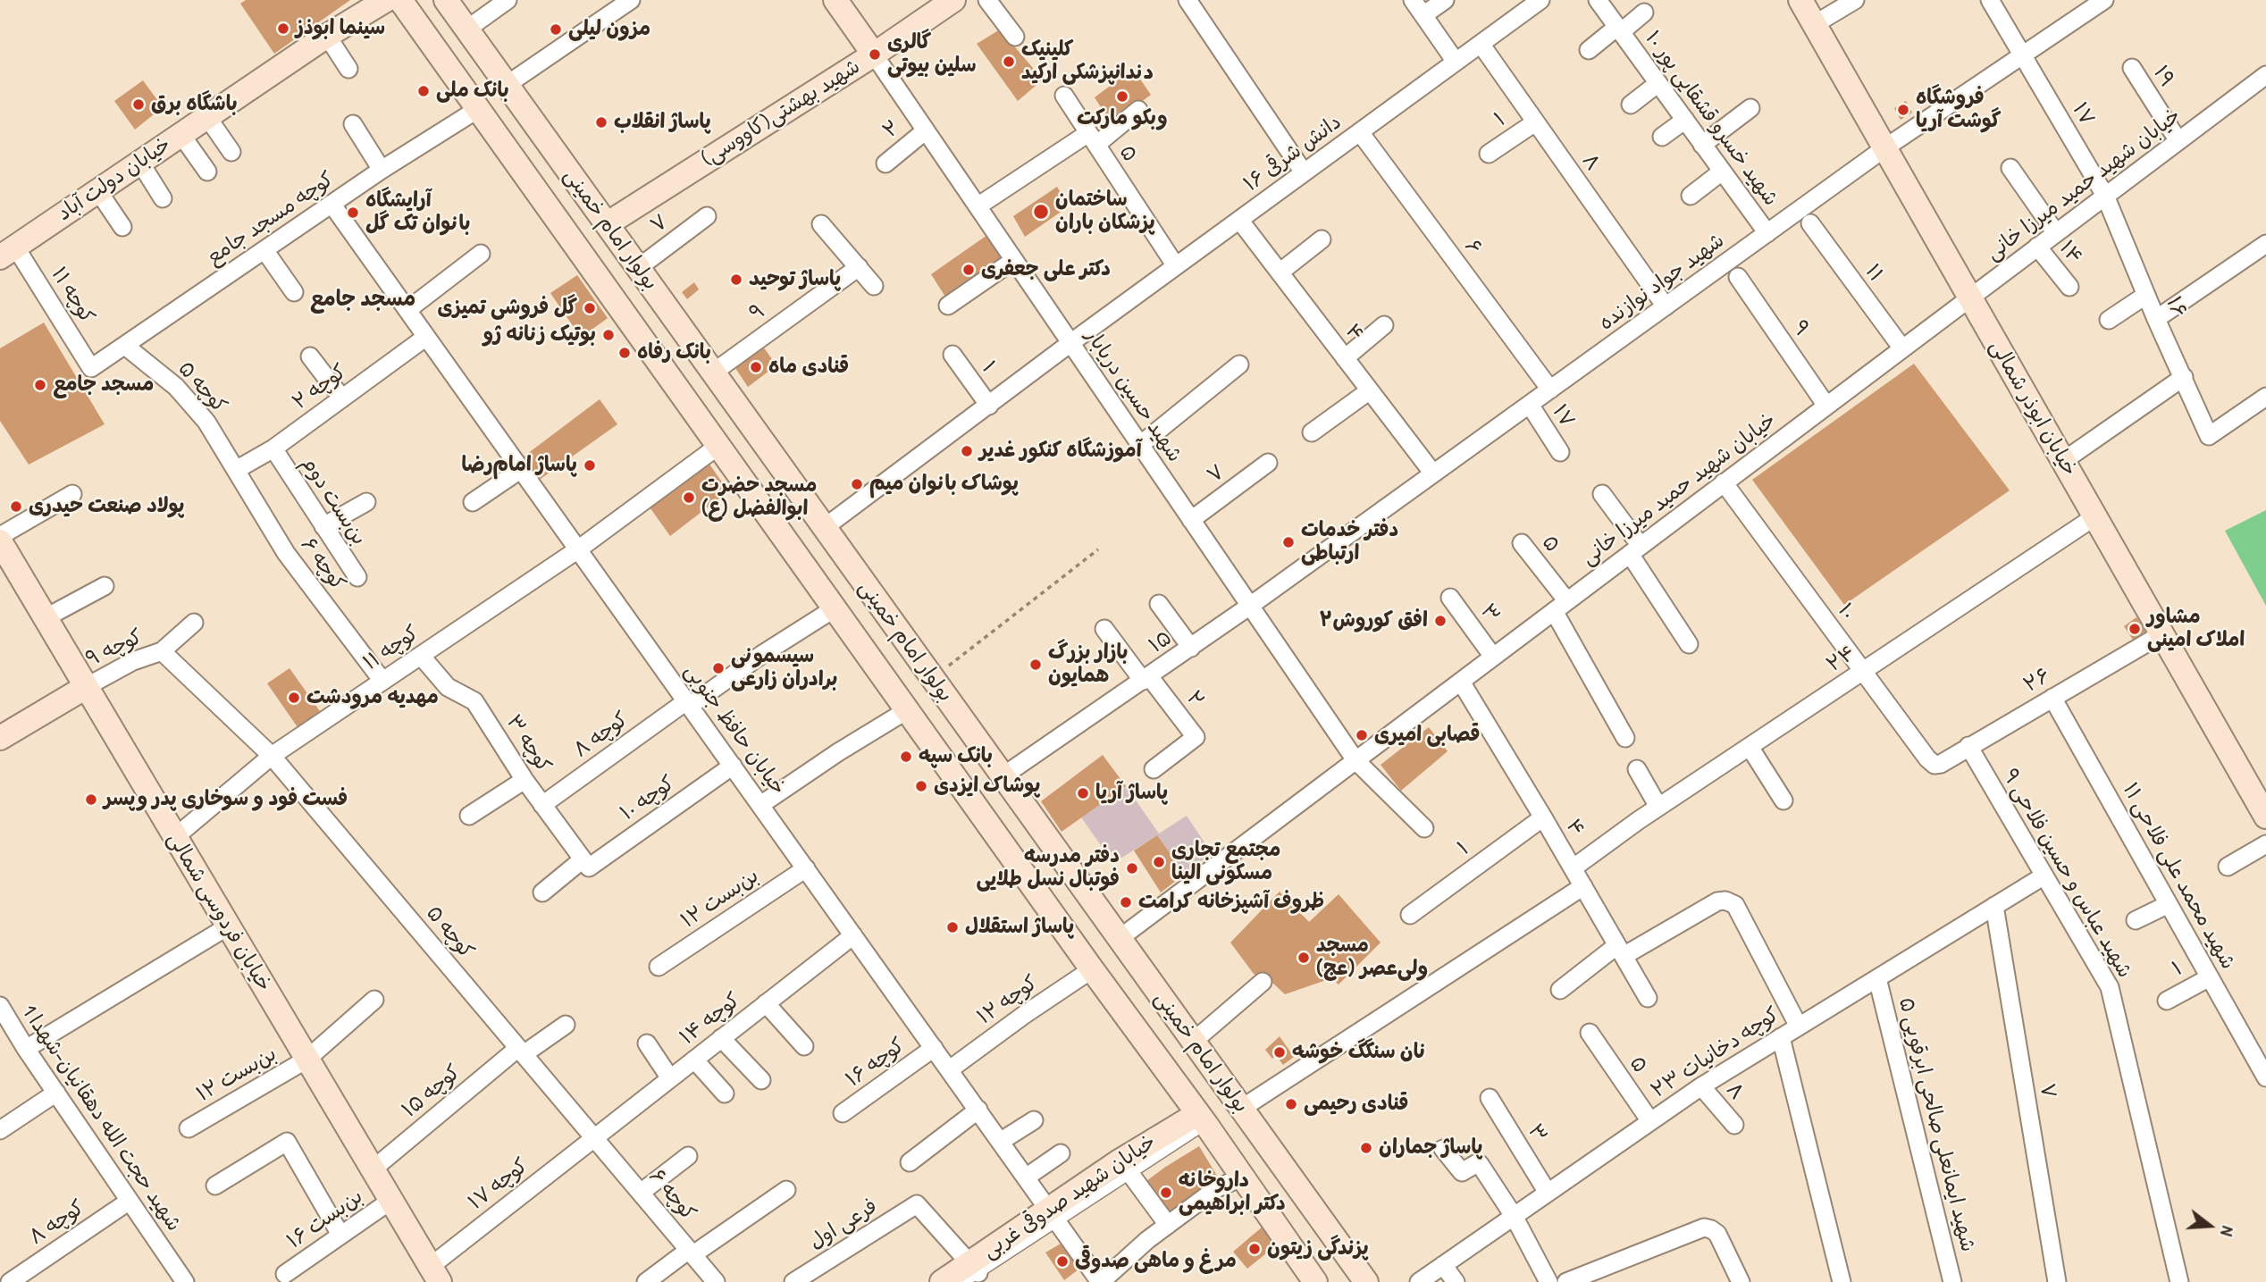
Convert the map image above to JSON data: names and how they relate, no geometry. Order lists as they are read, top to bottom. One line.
{"streets":{"main road":["شهید بهشتی(کاووسی)","خیابان دولت آباد","بولوار امام خمینی","خیابان ابوذر شمالی","خیابان فردوسی شمالی","خیابان شهید صدوقی غربی"],"street":["۱۹","۱۷","شهید خسرو قشقایی پور ۱۰","۱","۲","۵","دانش شرقی ۱۶","۸","خیابان شهید حمید میرزا خانی","کوچه مسجد جامع","۷","۶","۱۴","۱۱","شهید جواد نوازنده","کوچه ۱۱","۱۶","۹","۴","کوچه ۵","کوچه ۲","شهید حسین دریابار","بن‌بست دوم","کوچه ۶","۱۰","۳","۱۵","کوچه ۹","۲۴","۲۶","خیابان حافظ جنوبی","کوچه ۸","کوچه ۳","کوچه ۱۰","شهید عباس و حسین فلاحی ۹","شهید محمد علی فلاحی ۱۱","بن‌بست ۱۲","کوچه ۱۲","کوچه ۱۴","کوچه دخانیات ۲۳","کوچه ۱۶","کوچه ۱۵","شهید حجت الله دهقانیان-شهدا 1","شهید ایمانعلی صالحی ابرقویی ۵","کوچه ۱۷","بن‌بست ۱۶","فرعی اول"]},"crossings":[["۱۹","خیابان شهید حمید میرزا خانی"],["شهید بهشتی(کاووسی)","بولوار امام خمینی"],["شهید بهشتی(کاووسی)","شهید حسین دریابار"],["۱۷","خیابان شهید حمید میرزا خانی"],["۱۷","شهید جواد نوازنده"],["۱۷","۱۶"],["شهید خسرو قشقایی پور ۱۰","شهید جواد نوازنده"],["۱","دانش شرقی ۱۶"],["۱","۸"],["۱","۴"],["۱","شهید محمد علی فلاحی ۱۱"],["۲","شهید حسین دریابار"],["۲","۱۵"],["۵","دانش شرقی ۱۶"],["۵","خیابان شهید حمید میرزا خانی"],["۵","کوچه دخانیات ۲۳"],["دانش شرقی ۱۶","۸"],["دانش شرقی ۱۶","بولوار امام خمینی"],["دانش شرقی ۱۶","۶"],["دانش شرقی ۱۶","۴"],["دانش شرقی ۱۶","شهید حسین دریابار"],["۸","شهید جواد نوازنده"],["۸","کوچه دخانیات ۲۳"],["خیابان دولت آباد","کوچه ۱۱"],["خیابان شهید حمید میرزا خانی","بولوار امام خمینی"],["خیابان شهید حمید میرزا خانی","۱۴"],["خیابان شهید حمید میرزا خانی","۱۱"],["خیابان شهید حمید میرزا خانی","۱۶"],["خیابان شهید حمید میرزا خانی","۹"],["خیابان شهید حمید میرزا خانی","۴"],["خیابان شهید حمید میرزا خانی","شهید حسین دریابار"],["خیابان شهید حمید میرزا خانی","خیابان ابوذر شمالی"],["خیابان شهید حمید میرزا خانی","۱۰"],["خیابان شهید حمید میرزا خانی","۳"],["کوچه مسجد جامع","بولوار امام خمینی"],["کوچه مسجد جامع","کوچه ۱۱"],["کوچه مسجد جامع","کوچه ۵"],["کوچه مسجد جامع","خیابان حافظ جنوبی"],["۷","بولوار امام خمینی"],["۷","شهید حسین دریابار"],["۷","کوچه دخانیات ۲۳"],["بولوار امام خمینی","۹"],["بولوار امام خمینی","۱۵"],["بولوار امام خمینی","کوچه ۱۲"],["بولوار امام خمینی","خیابان شهید صدوقی غربی"],["۶","شهید جواد نوازنده"],["شهید جواد نوازنده","۴"],["شهید جواد نوازنده","شهید حسین دریابار"],["شهید جواد نوازنده","خیابان ابوذر شمالی"],["شهید جواد نوازنده","۱۵"],["کوچه ۱۱","کوچه ۵"],["کوچه ۱۱","کوچه ۶"],["کوچه ۱۱","خیابان حافظ جنوبی"],["کوچه ۱۱","کوچه ۳"],["کوچه ۱۱","خیابان فردوسی شمالی"],["۴","۲۴"],["کوچه ۵","کوچه ۲"],["کوچه ۵","کوچه ۶"],["کوچه ۵","کوچه ۱۴"],["کوچه ۵","کوچه ۱۵"],["کوچه ۵","کوچه ۱۷"],["کوچه ۲","بن‌بست دوم"],["کوچه ۲","کوچه ۶"],["کوچه ۲","خیابان حافظ جنوبی"],["شهید حسین دریابار","۱۵"],["خیابان ابوذر شمالی","۲۴"],["خیابان ابوذر شمالی","۲۶"],["کوچه ۶","کوچه ۱۴"],["کوچه ۶","کوچه ۱۷"],["۱۰","۲۴"],["۱۰","۲۶"],["۳","کوچه دخانیات ۲۳"],["کوچه ۹","خیابان فردوسی شمالی"],["۲۶","شهید عباس و حسین فلاحی ۹"],["۲۶","شهید محمد علی فلاحی ۱۱"],["خیابان حافظ جنوبی","کوچه ۸"],["خیابان حافظ جنوبی","کوچه ۱۰"],["خیابان حافظ جنوبی","بن‌بست ۱۲"],["خیابان حافظ جنوبی","کوچه ۱۲"],["خیابان حافظ جنوبی","کوچه ۱۴"],["خیابان حافظ جنوبی","کوچه ۱۶"],["خیابان حافظ جنوبی","خیابان شهید صدوقی غربی"],["کوچه ۸","کوچه ۳"],["کوچه ۸","شهید حجت الله دهقانیان-شهدا 1"],["کوچه ۳","کوچه ۱۰"],["شهید عباس و حسین فلاحی ۹","کوچه دخانیات ۲۳"],["بن‌بست ۱۲","خیابان فردوسی شمالی"],["خیابان فردوسی شمالی","کوچه ۱۵"],["خیابان فردوسی شمالی","کوچه ۱۷"],["خیابان فردوسی شمالی","بن‌بست ۱۶"],["کوچه ۱۴","کوچه ۱۷"],["کوچه دخانیات ۲۳","شهید ایمانعلی صالحی ابرقویی ۵"],["خیابان شهید صدوقی غربی","فرعی اول"]],"districts":["مسجد جامع"],"places":["سینما ابوذز","مزون لیلی","گالری سلین بیوتی","کلینیک دندانپزشکی ارکید","بانک ملی","وبکو مارکت","باشگاه برق","فروشگاه گوشت آریا","پاساژ انقلاب","ساختمان پزشکان باران","آرایشگاه بانوان تک گل","دکتر علی جعفری","پاساژ توحید","گل فروشی تمیزی","بوتیک زنانه ژو","بانک رفاه","قنادی ماه","مسجد جامع","آموزشگاه کنکور غدیر","پاساژ امام‌رضا","پوشاک بانوان میم","مسجد حضرت ابوالفضل (ع)","پولاد صنعت حیدری","دفتر خدمات ارتباطی","افق کوروش۲","مشاور املاک امینی","بازار بزرگ همایون","سیسمونی برادران زارعی","مهدیه مرودشت","قصابی امیری","بانک سپه","پوشاک ایزدی","پاساژ آریا","فست فود و سوخاری پدر وپسر","مجتمع تجاری مسکونی الینا","دفتر مدرسه فوتبال نسل طلایی","ظروف آشپزخانه کرامت","پاساژ استقلال","مسجد ولی‌عصر (عج)","نان سنگگ خوشه","قنادی رحیمی","پاساژ جماران","داروخانه دکتر ابراهیمی","پزندگی زیتون","مرغ و ماهی صدوقی"],"north":"right"}
